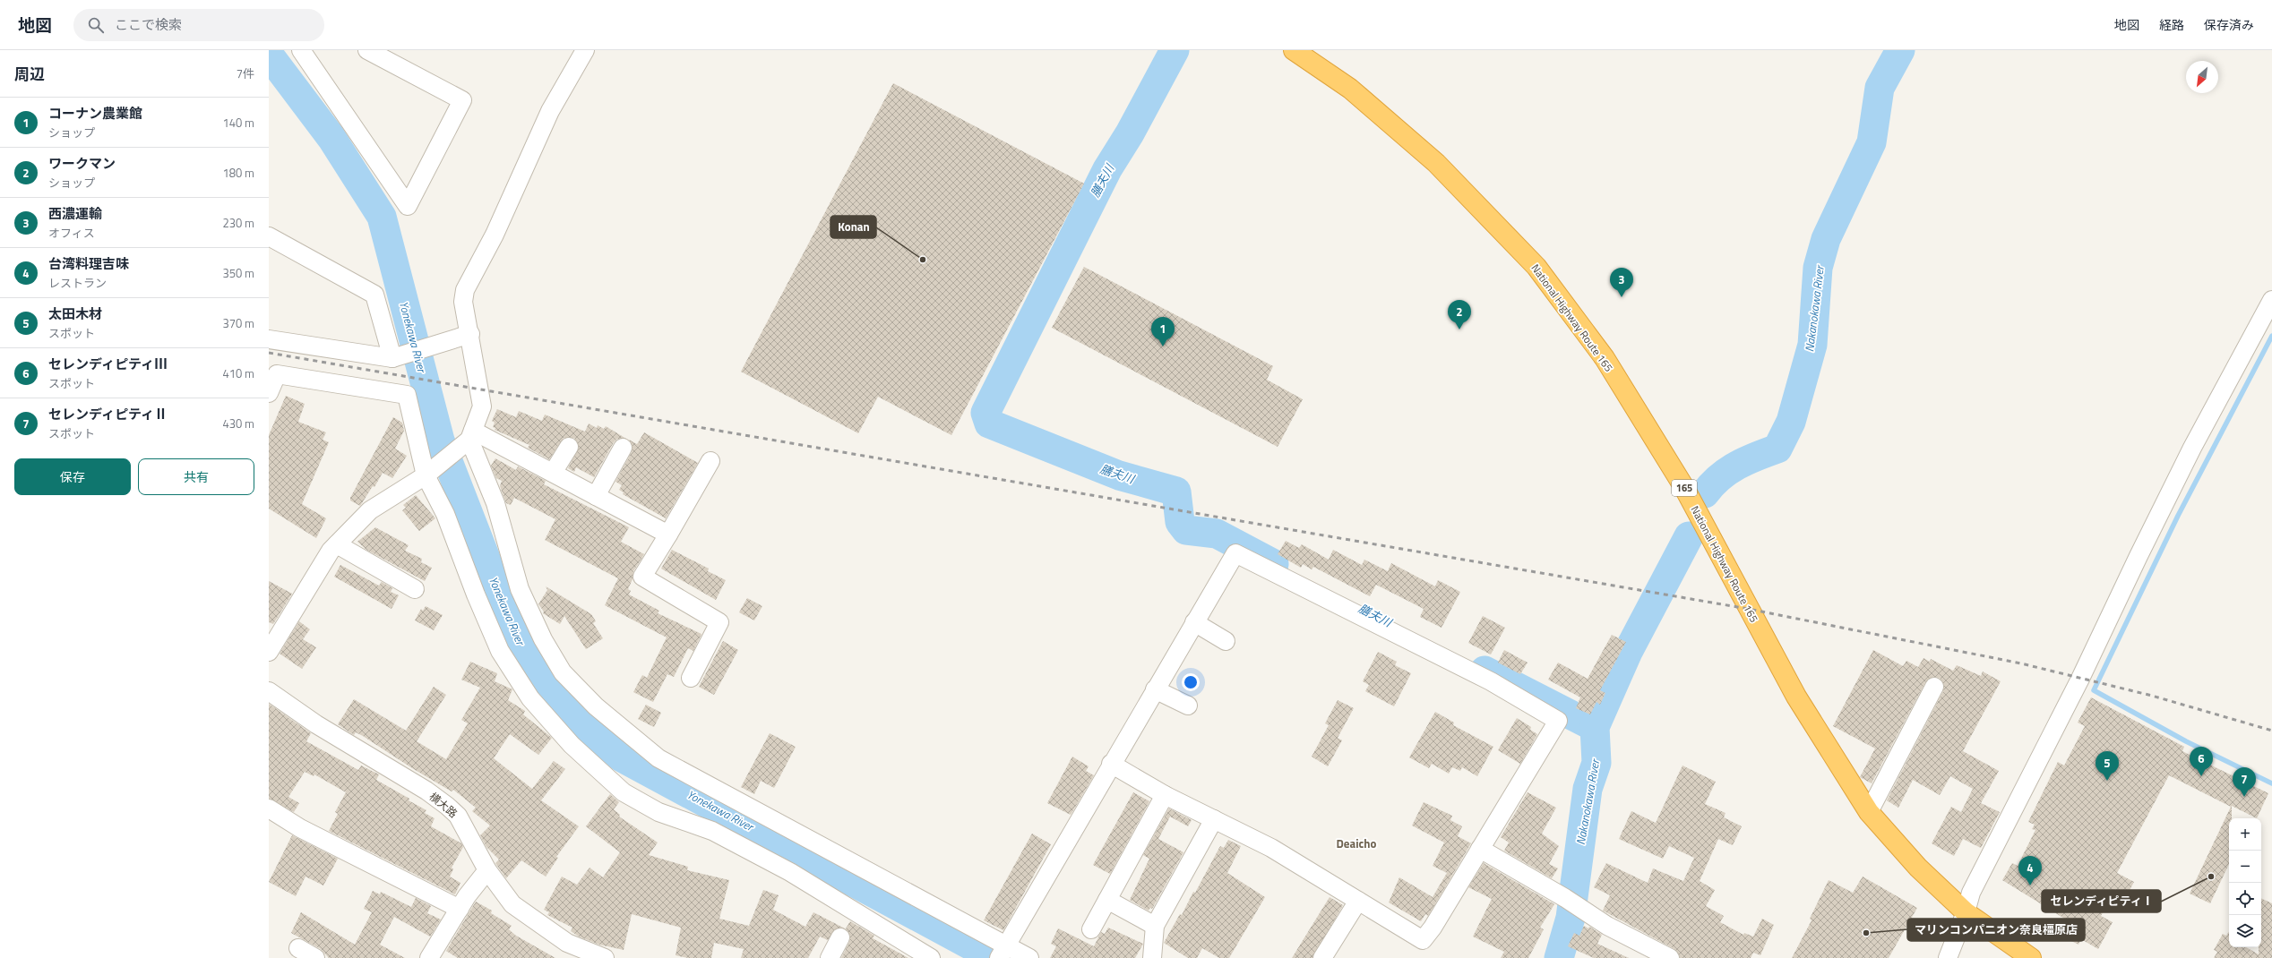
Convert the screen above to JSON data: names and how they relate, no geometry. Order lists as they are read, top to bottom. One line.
{"streets":{"highway":["National Highway Route 165","165"],"street":["横大路"]},"districts":["Deaicho"],"water":["膳夫川","Nakanokawa River","Yonekawa River"],"places":["Konan","セレンディピティⅠ","マリンコンパニオン奈良橿原店"],"north":"bottom left","page":{"header":"地図","search":"ここで検索","nav":["地図","経路","保存済み"],"heading":["周辺","7件"],"list":[{"mark":"1","name":"コーナン農業館","note":"ショップ","value":"140 m"},{"mark":"2","name":"ワークマン","note":"ショップ","value":"180 m"},{"mark":"3","name":"西濃運輸","note":"オフィス","value":"230 m"},{"mark":"4","name":"台湾料理吉味","note":"レストラン","value":"350 m"},{"mark":"5","name":"太田木材","note":"スポット","value":"370 m"},{"mark":"6","name":"セレンディピティⅢ","note":"スポット","value":"410 m"},{"mark":"7","name":"セレンディピティⅡ","note":"スポット","value":"430 m"}],"pins":["3","2","1","6","5","7","4"],"buttons":["保存","共有"],"map_buttons":["+","−"]}}
